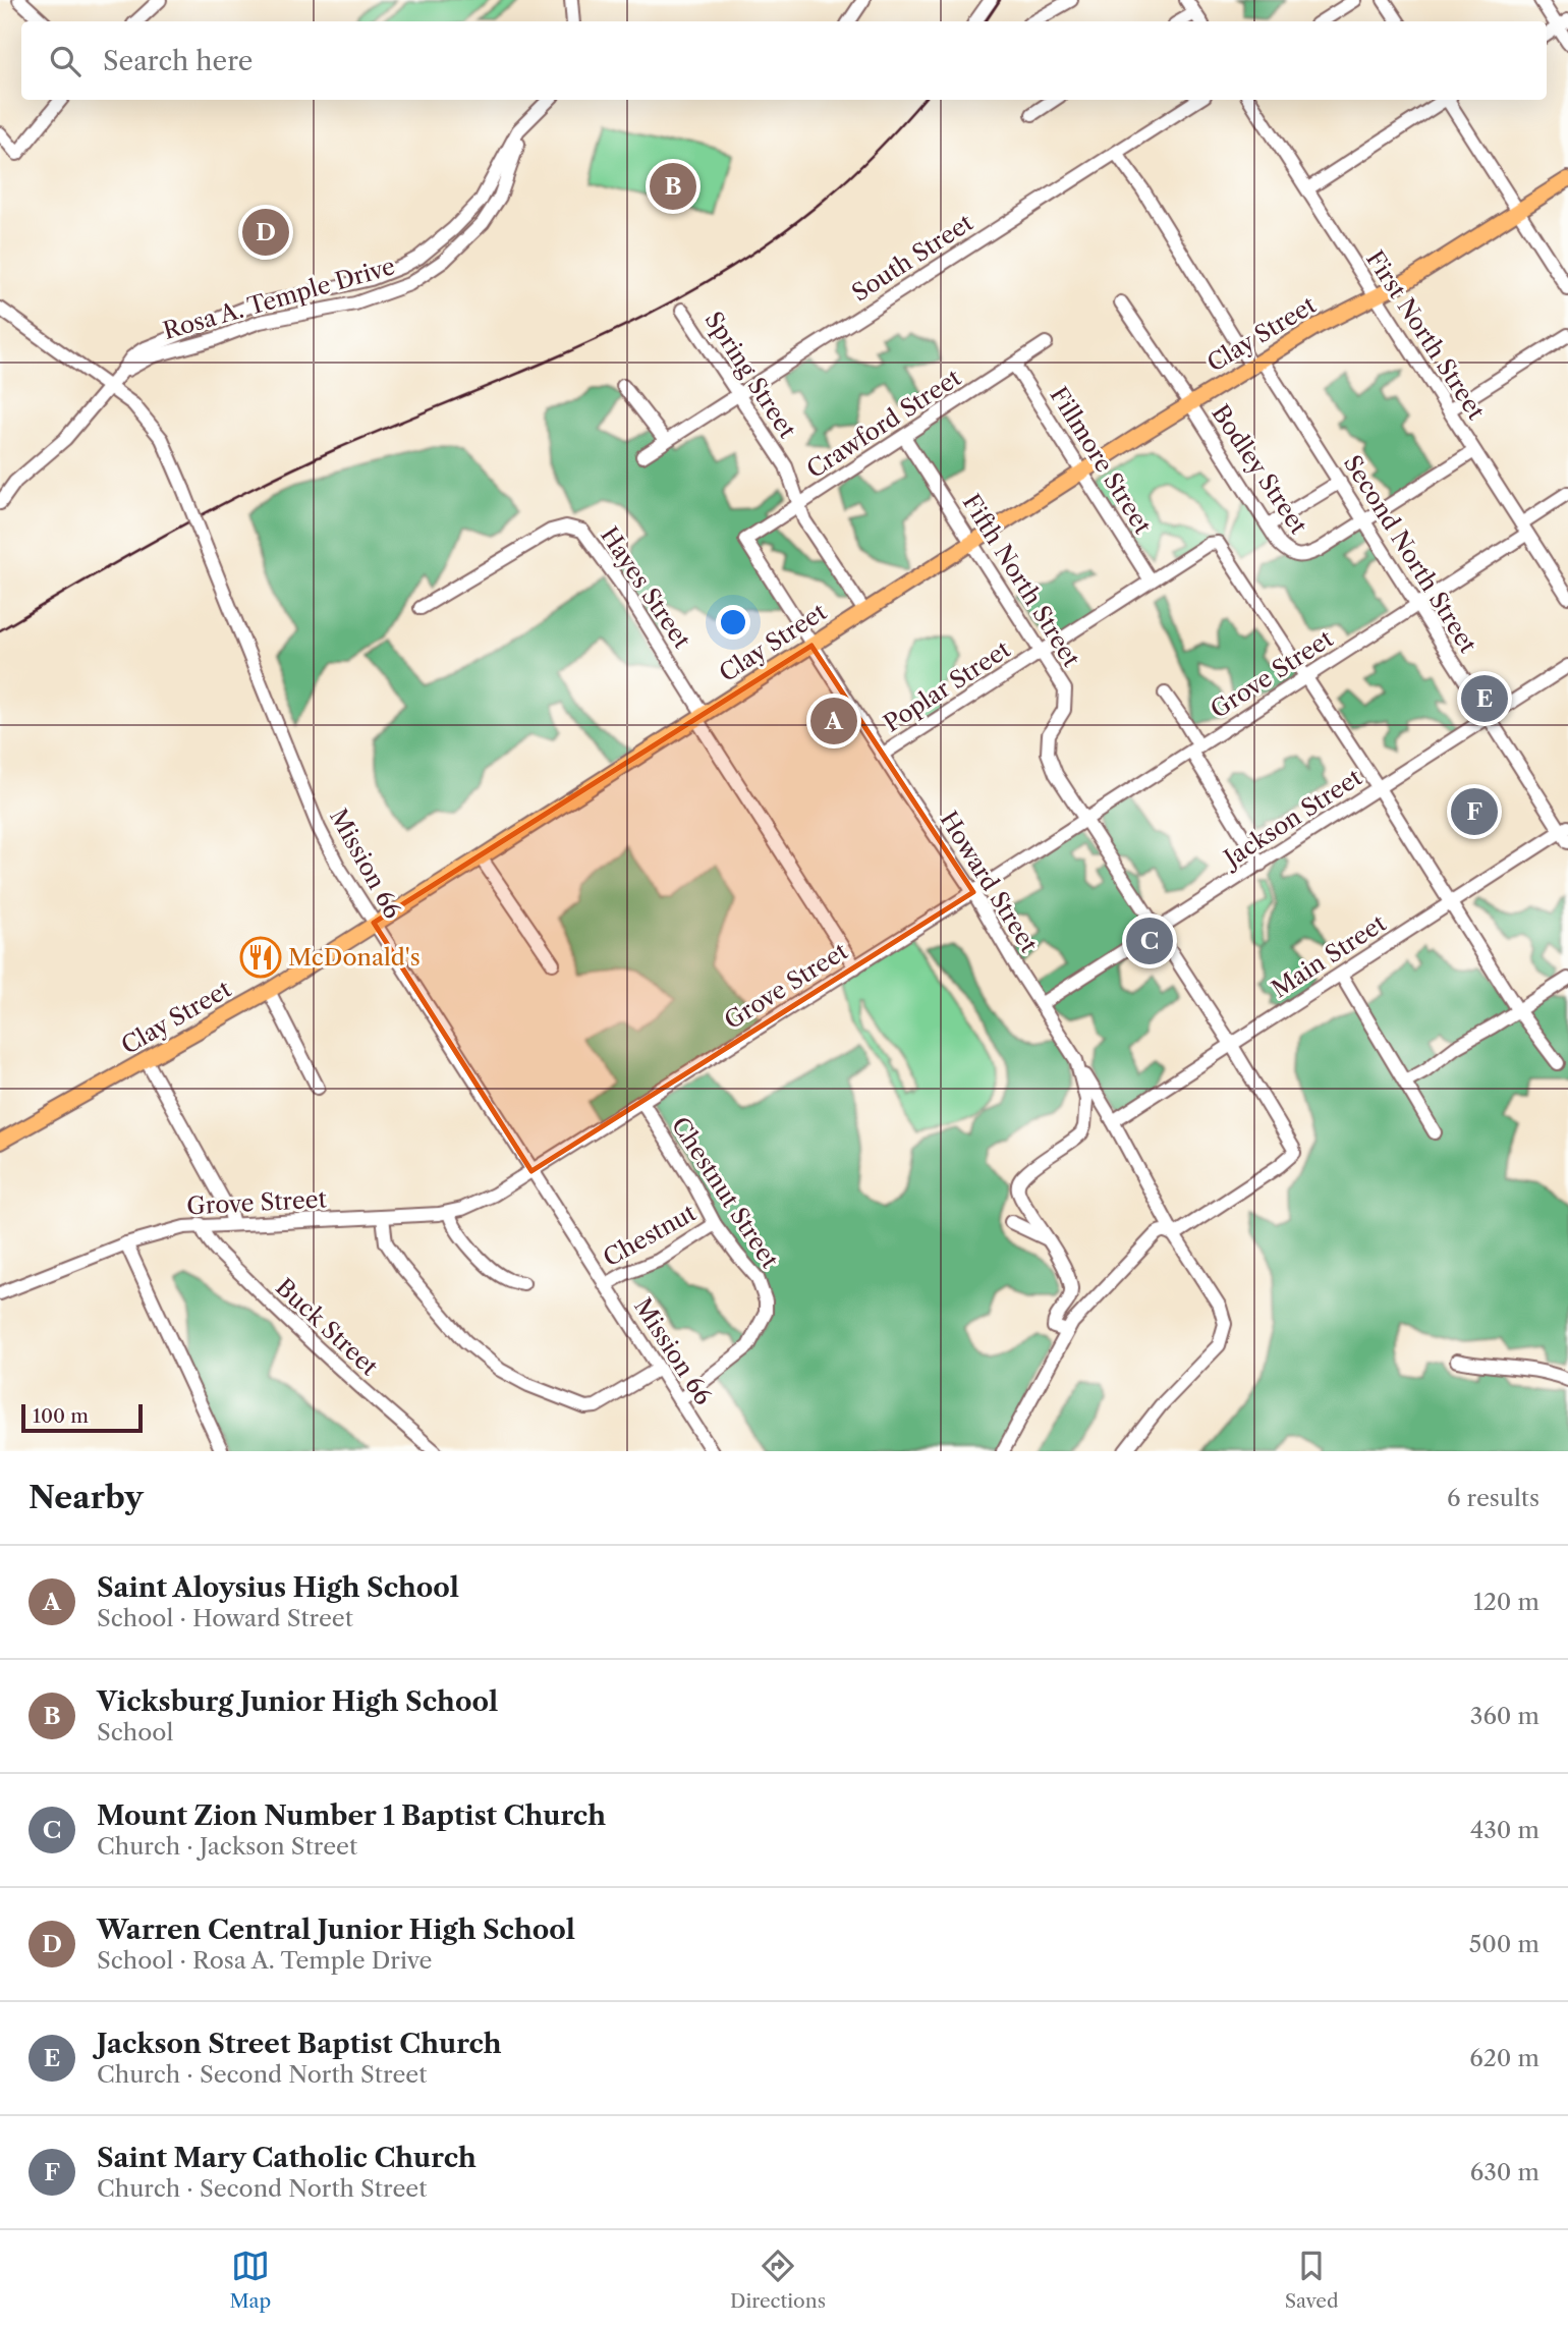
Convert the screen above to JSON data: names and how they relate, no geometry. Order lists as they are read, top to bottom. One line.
{"streets":{"main road":["Clay Street"],"street":["South Street","Rosa A. Temple Drive","First North Street","Spring Street","Crawford Street","Fillmore Street","Bodley Street","Second North Street","Fifth North Street","Hayes Street","Grove Street","Poplar Street","Jackson Street","Mission 66","Howard Street","Main Street","Chestnut Street","Chestnut","Buck Street"]},"crossings":[["South Street","Spring Street"],["South Street","Second North Street"],["Rosa A. Temple Drive","Mission 66"],["Clay Street","First North Street"],["Clay Street","Spring Street"],["Clay Street","Fillmore Street"],["Clay Street","Bodley Street"],["Clay Street","Second North Street"],["Clay Street","Fifth North Street"],["Clay Street","Hayes Street"],["Clay Street","Mission 66"],["Clay Street","Howard Street"],["First North Street","Bodley Street"],["First North Street","Grove Street"],["Spring Street","Crawford Street"],["Crawford Street","Fillmore Street"],["Crawford Street","Fifth North Street"],["Crawford Street","Howard Street"],["Fillmore Street","Poplar Street"],["Bodley Street","Second North Street"],["Second North Street","Grove Street"],["Second North Street","Jackson Street"],["Second North Street","Main Street"],["Fifth North Street","Grove Street"],["Fifth North Street","Poplar Street"],["Fifth North Street","Jackson Street"],["Fifth North Street","Main Street"],["Hayes Street","Grove Street"],["Grove Street","Poplar Street"],["Grove Street","Mission 66"],["Grove Street","Howard Street"],["Grove Street","Chestnut Street"],["Grove Street","Buck Street"],["Poplar Street","Howard Street"],["Jackson Street","Howard Street"],["Mission 66","Chestnut Street"],["Mission 66","Chestnut"],["Chestnut Street","Chestnut"]],"places":{"restaurant":["McDonald's"]},"scale_bar":"100 m","page":{"search":"Search here","pins":["B","D","E","A","F","C"],"scale":"100 m","heading":["Nearby","6 results"],"list":[{"mark":"A","name":"Saint Aloysius High School","note":"School · Howard Street","value":"120 m"},{"mark":"B","name":"Vicksburg Junior High School","note":"School","value":"360 m"},{"mark":"C","name":"Mount Zion Number 1 Baptist Church","note":"Church · Jackson Street","value":"430 m"},{"mark":"D","name":"Warren Central Junior High School","note":"School · Rosa A. Temple Drive","value":"500 m"},{"mark":"E","name":"Jackson Street Baptist Church","note":"Church · Second North Street","value":"620 m"},{"mark":"F","name":"Saint Mary Catholic Church","note":"Church · Second North Street","value":"630 m"}],"nav":["Map","Directions","Saved"]}}
